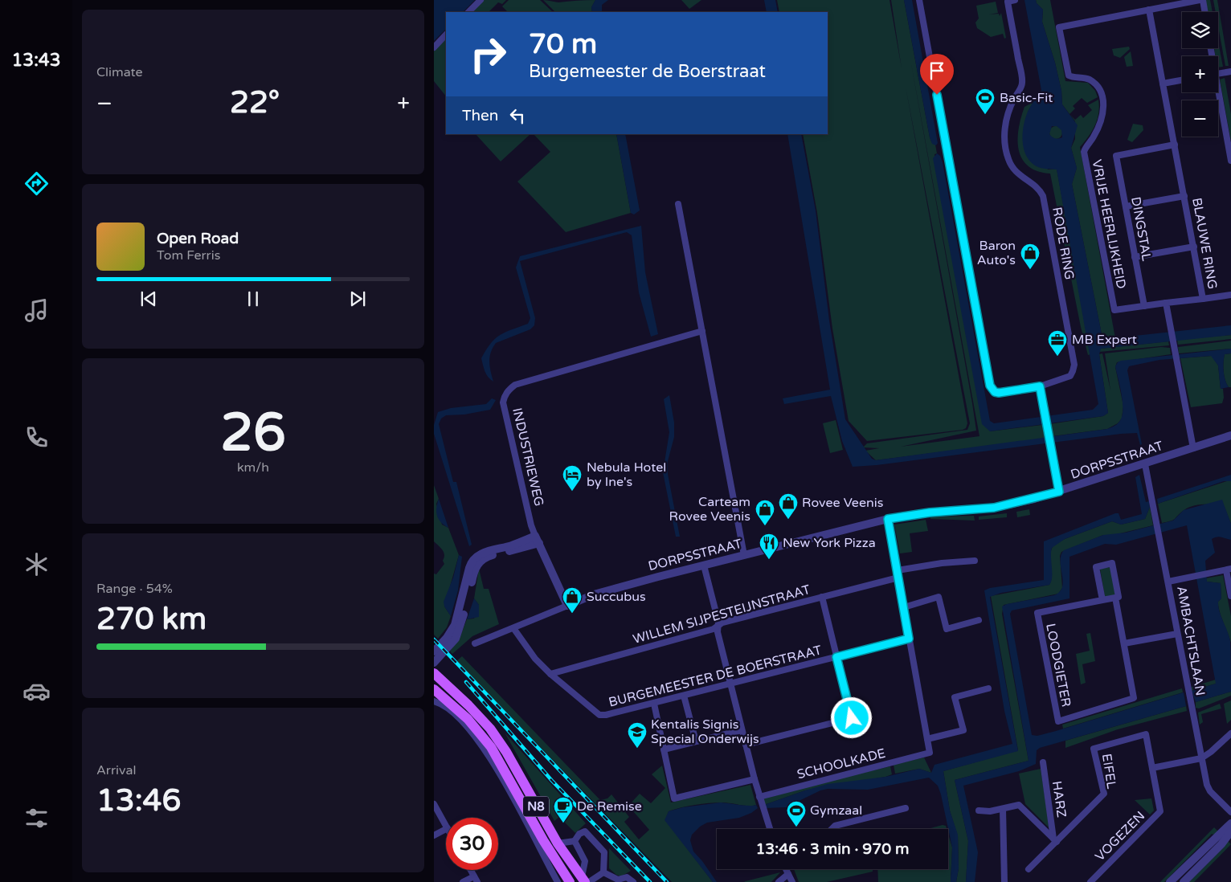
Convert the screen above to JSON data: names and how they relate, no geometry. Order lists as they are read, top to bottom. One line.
{"streets":{"main road":["N8"],"street":["VRIJE HEERLIJKHEID","DINGSTAL","RODE RING","BLAUWE RING","INDUSTRIEWEG","DORPSSTRAAT","WILLEM SIJPESTEIJNSTRAAT","AMBACHTSLAAN","LOODGIETER","BURGEMEESTER DE BOERSTRAAT","SCHOOLKADE","EIFEL","HARZ","VOGEZEN"]},"crossings":[["VRIJE HEERLIJKHEID","BLAUWE RING"],["DINGSTAL","BLAUWE RING"],["INDUSTRIEWEG","DORPSSTRAAT"],["DORPSSTRAAT","AMBACHTSLAAN"],["DORPSSTRAAT","BURGEMEESTER DE BOERSTRAAT"],["WILLEM SIJPESTEIJNSTRAAT","BURGEMEESTER DE BOERSTRAAT"],["EIFEL","HARZ"],["EIFEL","VOGEZEN"]],"places":{"sports":["Basic-Fit","Gymzaal"],"shop":["Baron Auto's","Rovee Veenis","Carteam Rovee Veenis","Succubus"],"office":["MB Expert"],"hotel":["Nebula Hotel by Ine's"],"restaurant":["New York Pizza"],"school or university":["Kentalis Signis Special Onderwijs"],"cafe":["De Remise"]},"page":{"tabs":"13:43","tile":["Climate",["26","km/h"],["Range · 54%","270 km"],["Arrival","13:46"]],"map_buttons":["+","−"],"turn":["70 m","Burgemeester de Boerstraat"],"heat":["−","22°","+"],"then":"Then","song":["Open Road","Tom Ferris"],"limit":"30","trip":"13:46 · 3 min · 970 m"}}
